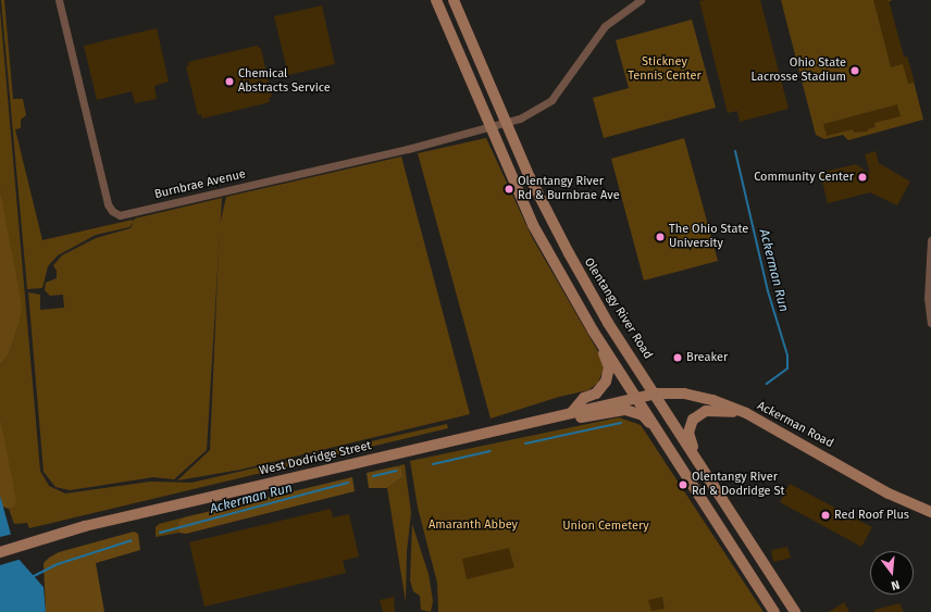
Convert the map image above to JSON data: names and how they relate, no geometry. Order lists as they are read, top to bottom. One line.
{"streets":{"main road":["Olentangy River Road","Ackerman Road","West Dodridge Street"],"street":["Burnbrae Avenue"]},"crossings":[["Burnbrae Avenue","Olentangy River Road"],["Olentangy River Road","Ackerman Road"],["Ackerman Road","West Dodridge Street"]],"water":["Ackerman Run"],"parks":["Stickney Tennis Center","Amaranth Abbey","Union Cemetery"],"places":["Ohio State Lacrosse Stadium","Chemical Abstracts Service","Community Center","Olentangy River Rd & Burnbrae Ave","The Ohio State University","Breaker","Olentangy River Rd & Dodridge St","Red Roof Plus"],"north":"bottom"}
